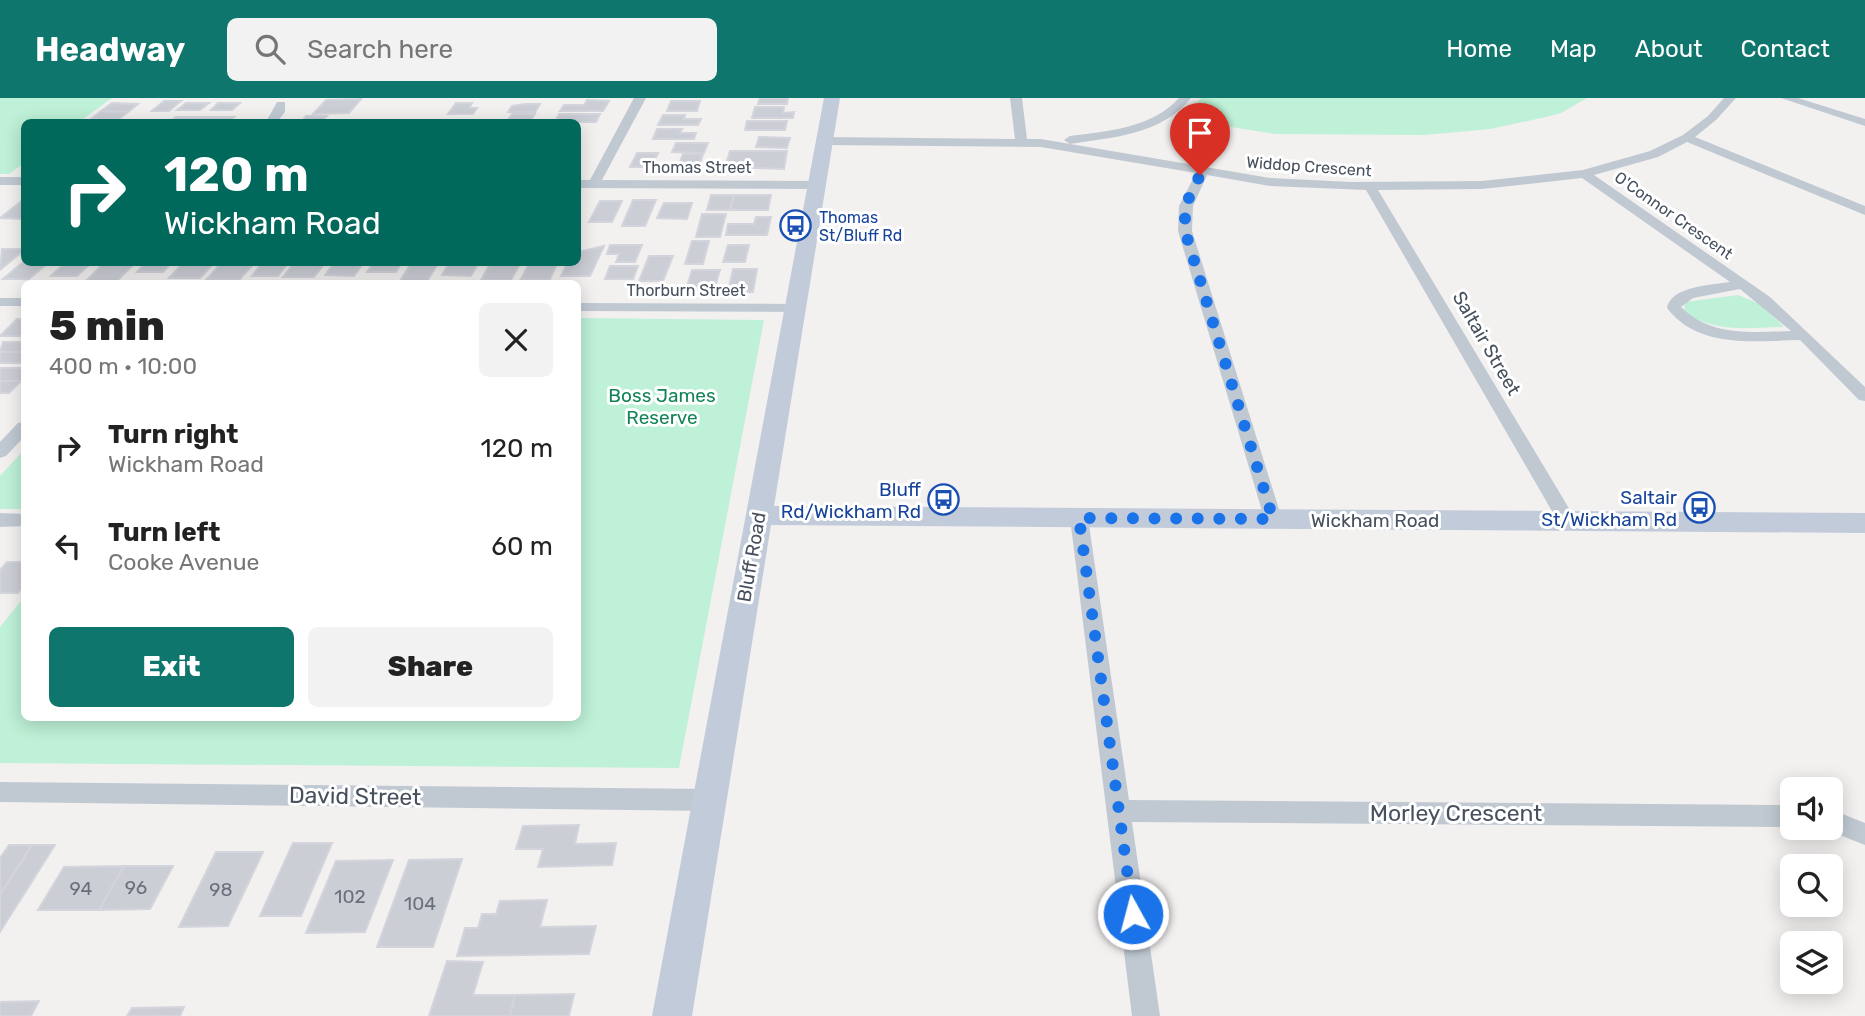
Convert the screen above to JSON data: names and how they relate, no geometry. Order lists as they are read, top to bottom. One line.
{"streets":{"main road":["Wickham Road","Bluff Road"],"street":["Widdop Crescent","Thomas Street","O'Connor Crescent","Thorburn Street","Saltair Street","David Street","Morley Crescent"]},"crossings":[["Widdop Crescent","O'Connor Crescent"],["Widdop Crescent","Saltair Street"],["Widdop Crescent","Bluff Road"],["Thomas Street","Bluff Road"],["Thorburn Street","Bluff Road"],["Saltair Street","Wickham Road"],["Wickham Road","Bluff Road"],["Bluff Road","David Street"]],"parks":["Boss James Reserve"],"places":{"bus stop":["Thomas St/Bluff Rd","Bluff Rd/Wickham Rd","Saltair St/Wickham Rd"]},"house_numbers":["96","94","98","102","104"],"page":{"header":"Headway","search":"Search here","nav":["Home","Map","About","Contact"],"turn":["120 m","Wickham Road"],"heading":["5 min","400 m · 10:00"],"list":[{"name":"Turn right","note":"Wickham Road","value":"120 m"},{"name":"Turn left","note":"Cooke Avenue","value":"60 m"}],"buttons":["Exit","Share"]}}
